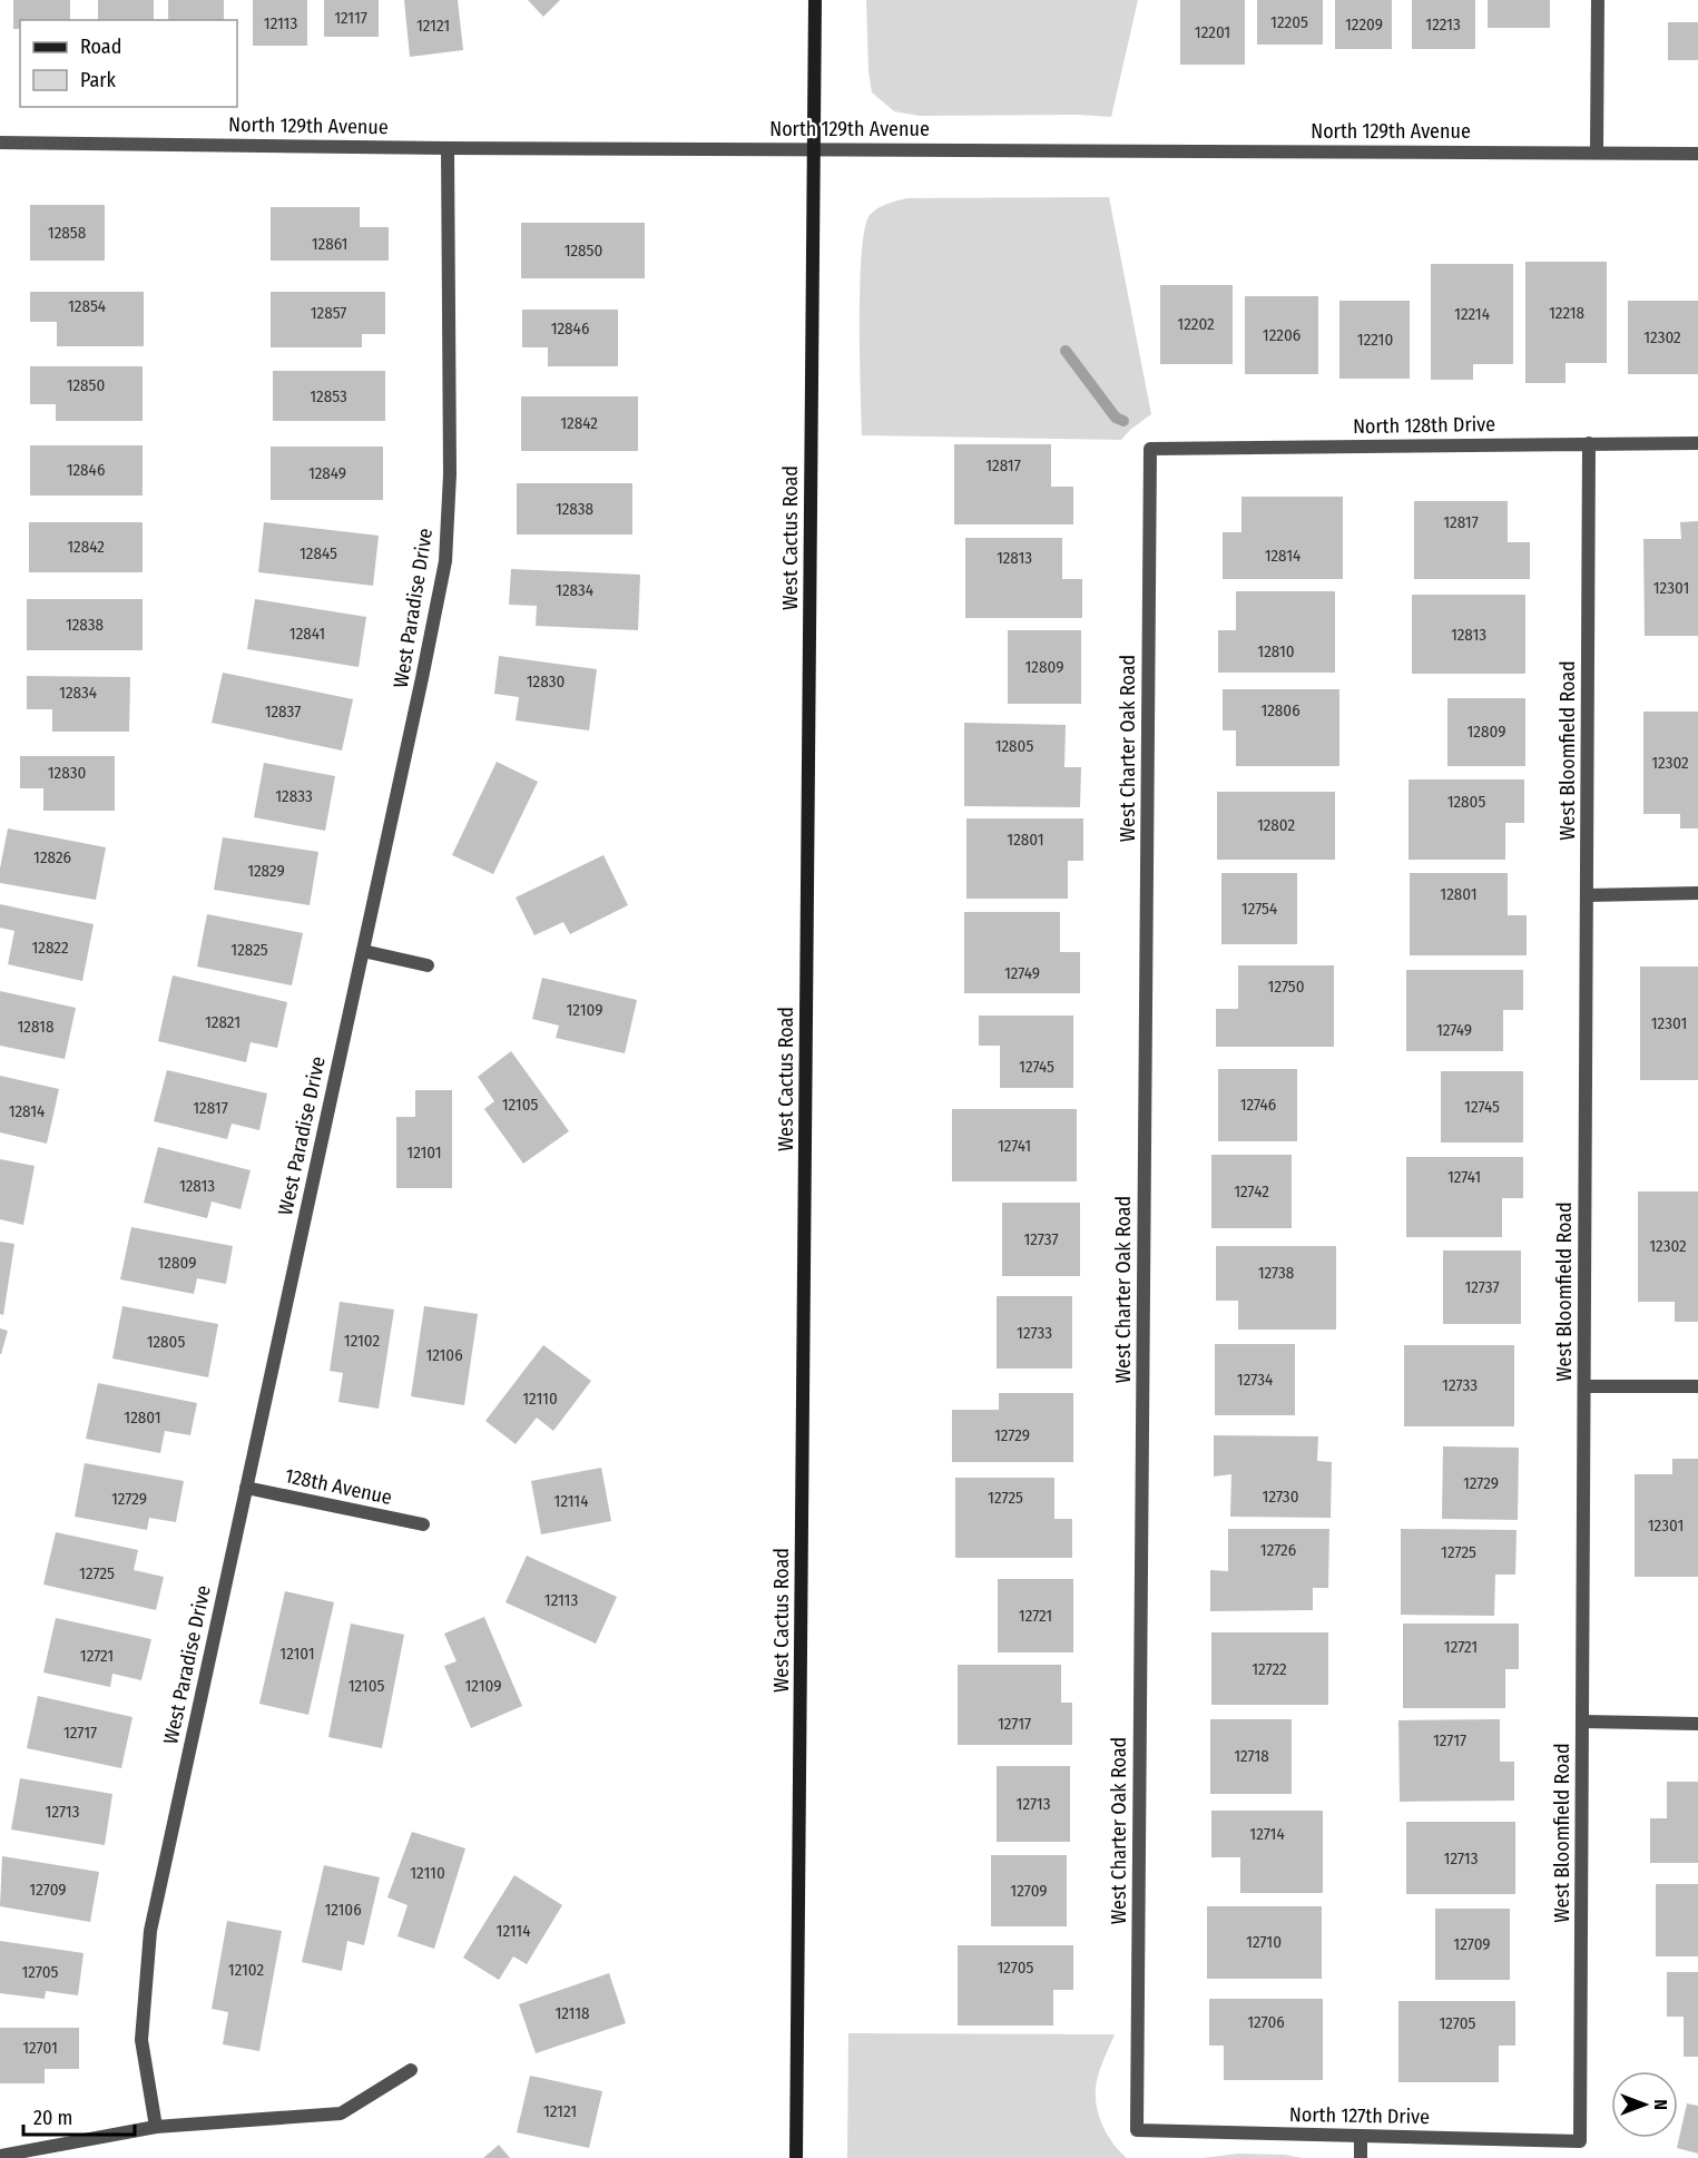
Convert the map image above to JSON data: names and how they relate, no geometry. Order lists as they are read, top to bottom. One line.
{"streets":{"main road":["West Cactus Road"],"street":["North 129th Avenue","North 128th Drive","West Paradise Drive","West Charter Oak Road","West Bloomfield Road","128th Avenue","North 127th Drive"]},"crossings":[["North 129th Avenue","West Cactus Road"],["North 129th Avenue","West Paradise Drive"],["North 128th Drive","West Charter Oak Road"],["North 128th Drive","West Bloomfield Road"],["West Paradise Drive","128th Avenue"],["West Charter Oak Road","North 127th Drive"],["West Bloomfield Road","North 127th Drive"]],"house_numbers":["12117","12205","12113","12209","12213","12121","12201","12858","12861","12850","12854","12857","12218","12214","12202","12846","12206","12302","12210","12850","12853","12842","12817","12846","12849","12838","12817","12842","12845","12814","12813","12301","12834","12838","12841","12813","12810","12809","12830","12834","12806","12837","12809","12805","12302","12830","12833","12805","12802","12801","12826","12829","12801","12754","12822","12825","12749","12750","12109","12821","12301","12818","12749","12745","12105","12746","12745","12817","12814","12741","12101","12741","12813","12742","12737","12302","12809","12738","12737","12733","12102","12805","12106","12734","12733","12110","12801","12729","12729","12730","12725","12729","12114","12301","12726","12725","12725","12113","12721","12721","12101","12721","12722","12105","12109","12717","12717","12717","12718","12713","12713","12714","12713","12110","12709","12709","12106","12114","12710","12709","12705","12102","12705","12118","12706","12705","12701","12121"],"legend":["Road","Park"],"scale_bar":"20 m","north":"right"}
